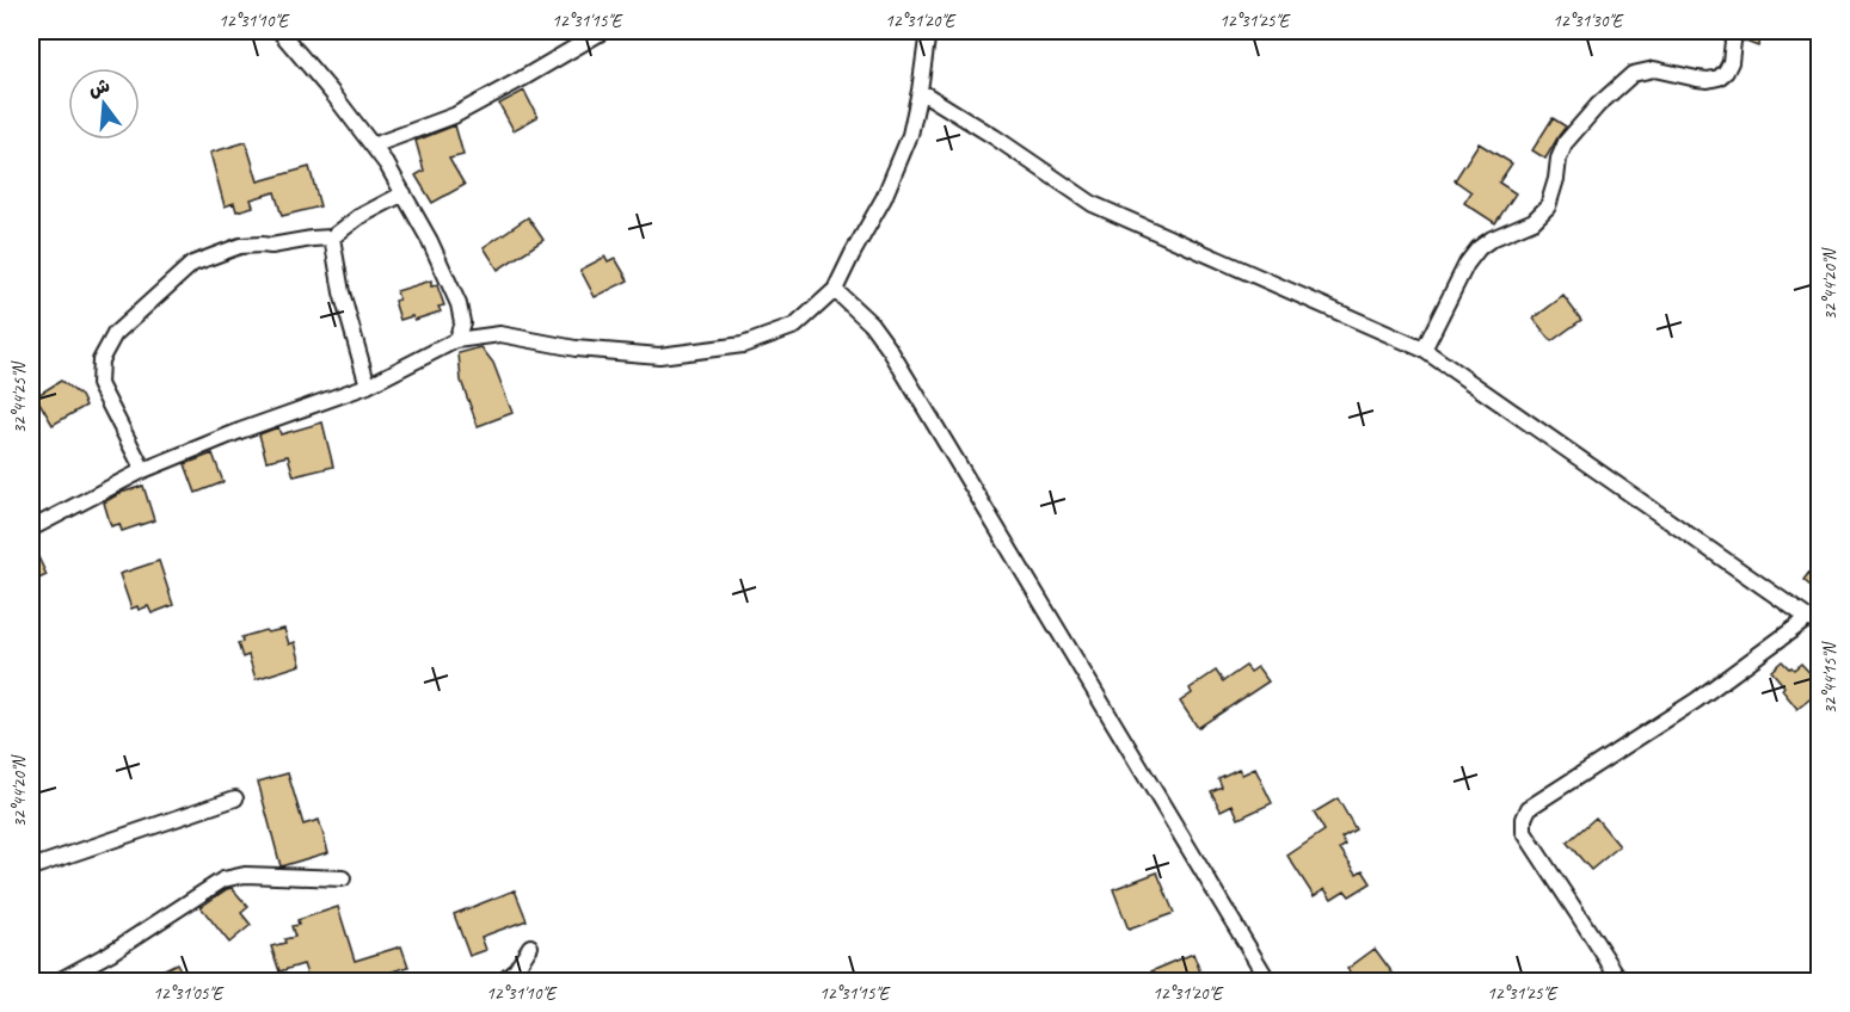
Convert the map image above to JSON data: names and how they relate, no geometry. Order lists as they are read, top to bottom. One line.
{"north":"top","coordinates":["12°31'10\"E","12°31'15\"E","12°31'20\"E","12°31'25\"E","12°31'30\"E","32°44'20\"N","32°44'25\"N","32°44'15\"N","12°31'05\"E"]}
